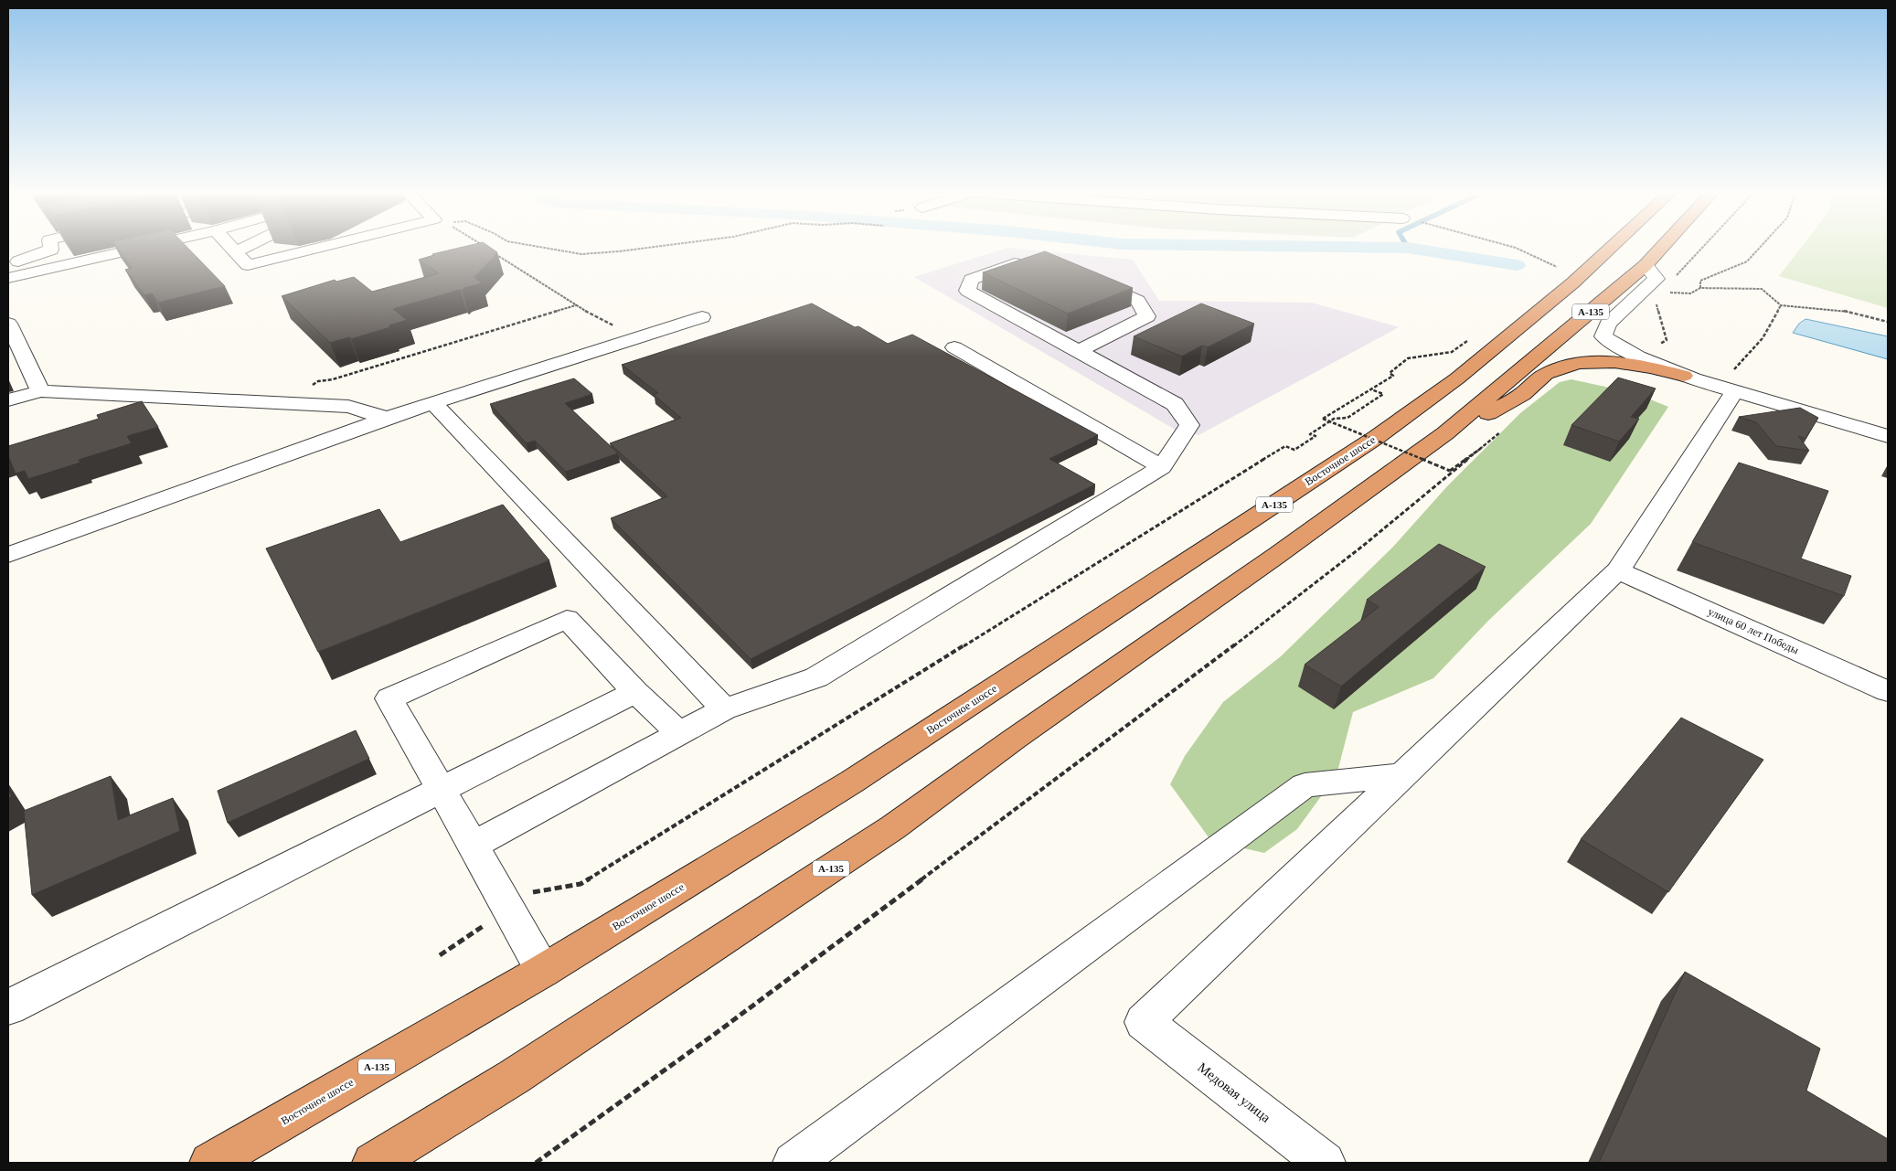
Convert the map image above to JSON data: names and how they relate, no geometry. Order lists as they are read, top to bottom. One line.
{"streets":{"highway":["А-135","Восточное шоссе"],"street":["улица 60 лет Победы","Медовая улица"]}}
